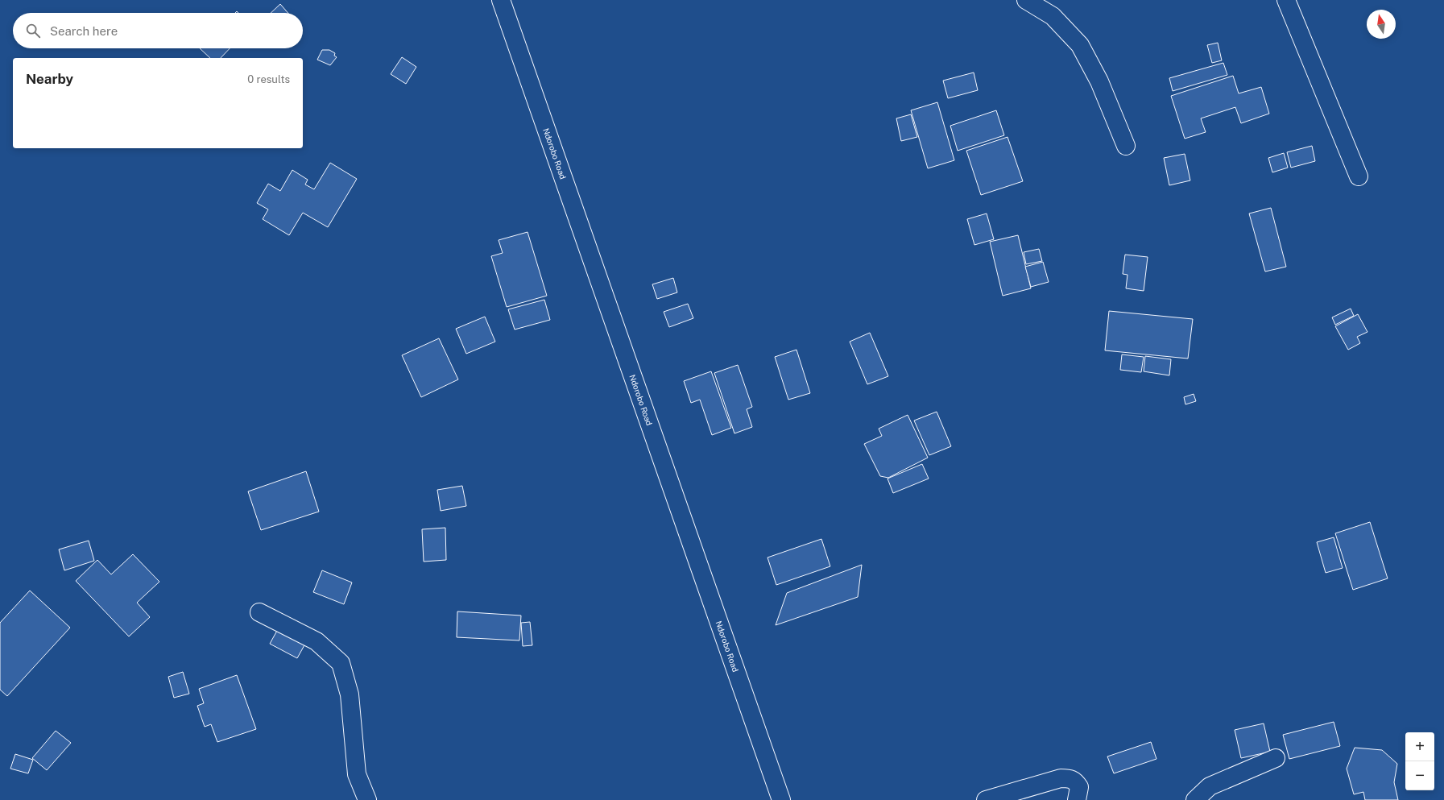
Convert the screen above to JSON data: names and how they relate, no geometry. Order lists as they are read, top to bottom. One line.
{"streets":{"street":["Ndorobo Road"]},"north":"top","page":{"search":"Search here","heading":["Nearby","0 results"],"map_buttons":["+","−"]}}
